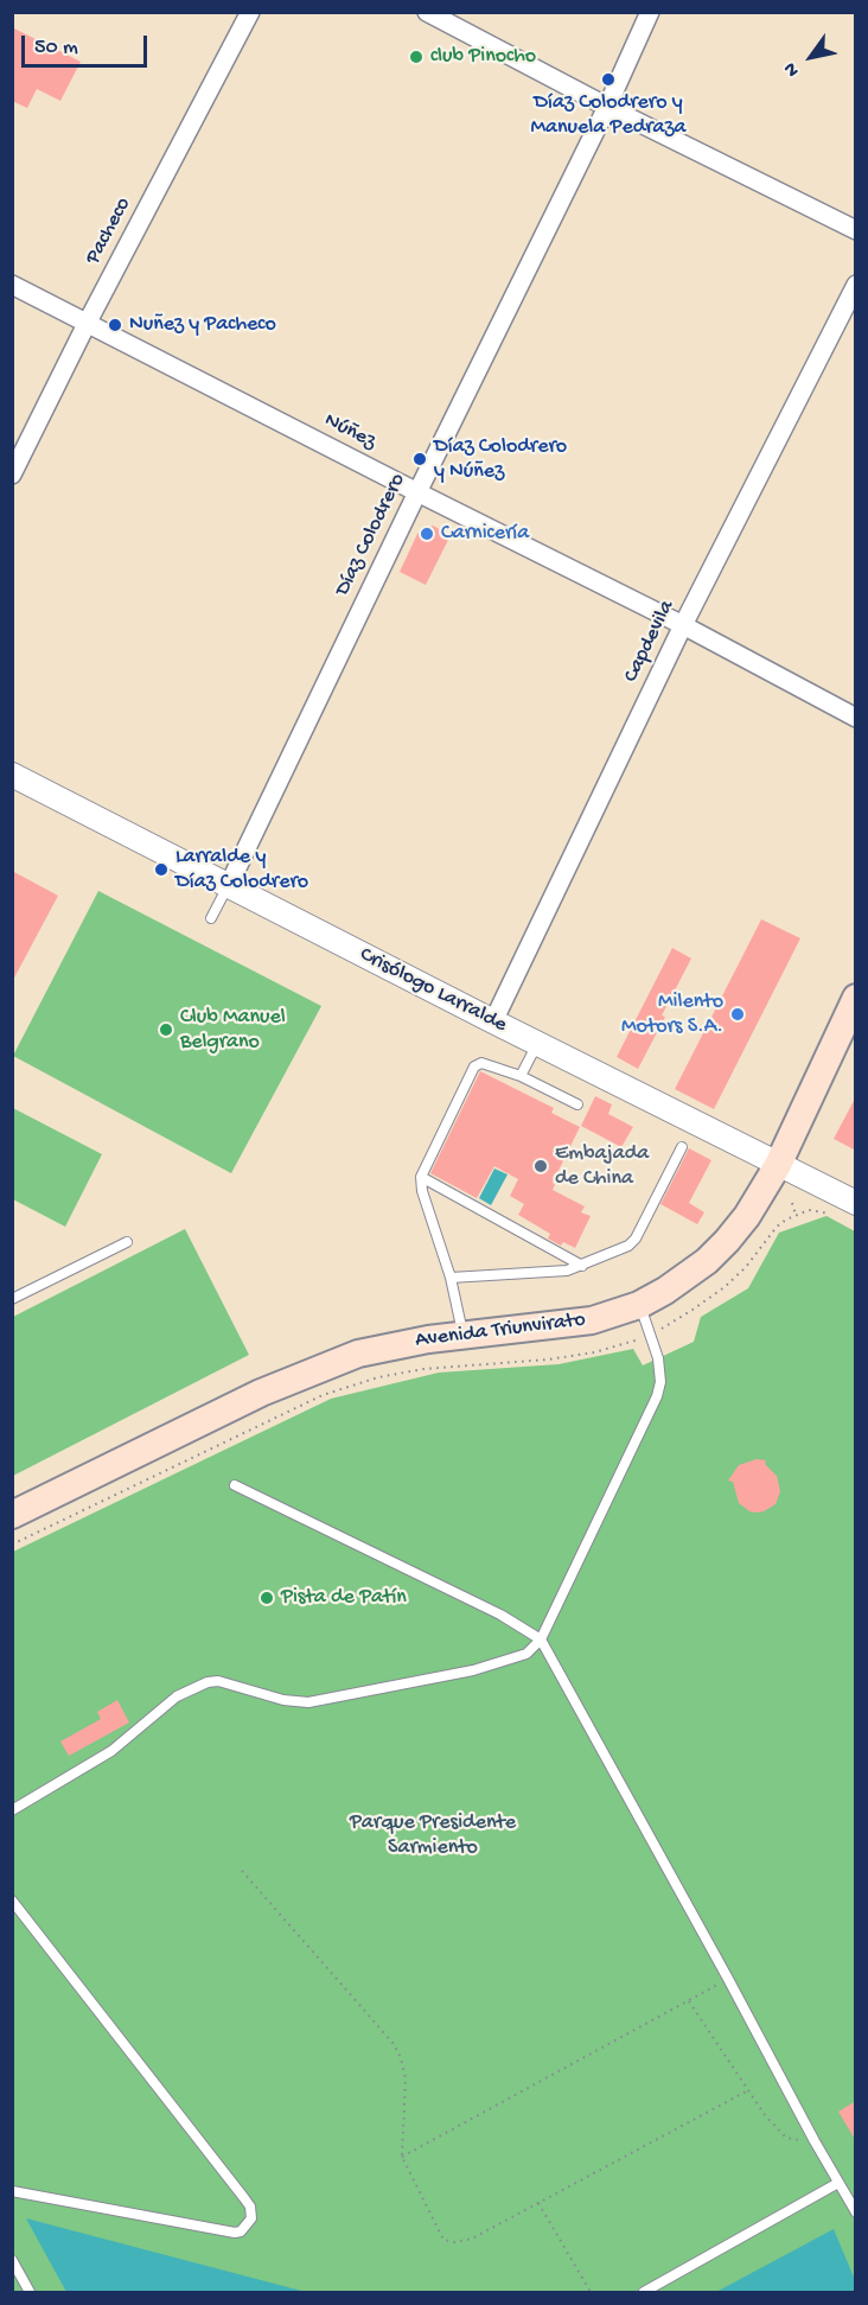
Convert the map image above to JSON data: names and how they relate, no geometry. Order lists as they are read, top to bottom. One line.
{"streets":{"main road":["Avenida Triunvirato"],"street":["Pacheco","Núñez","Díaz Colodrero","Capdevila","Crisólogo Larralde"]},"crossings":[["Pacheco","Núñez"],["Núñez","Díaz Colodrero"],["Núñez","Capdevila"],["Díaz Colodrero","Crisólogo Larralde"],["Capdevila","Crisólogo Larralde"],["Crisólogo Larralde","Avenida Triunvirato"]],"parks":["Parque Presidente Sarmiento"],"places":["club Pinocho","Díaz Colodrero y Manuela Pedraza","Nuñez y Pacheco","Díaz Colodrero y Núñez","Carnicería","Larralde y Díaz Colodrero","Milento Motors S.A.","Club Manuel Belgrano","Embajada de China","Pista de Patín"],"scale_bar":"50 m","north":"bottom left"}
